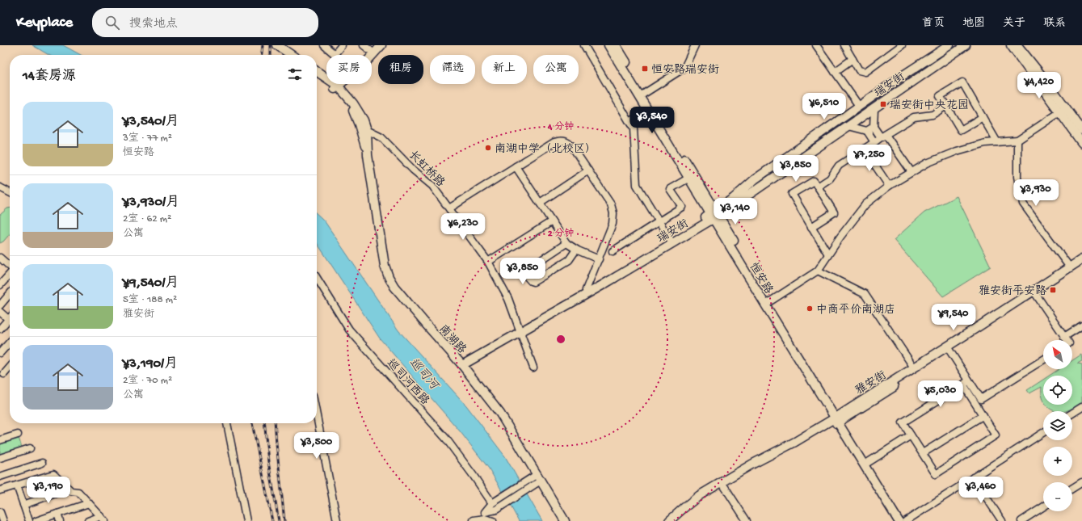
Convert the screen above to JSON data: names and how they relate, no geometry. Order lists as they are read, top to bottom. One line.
{"streets":{"main road":["瑞安街","恒安路","南湖路","雅安街"],"street":["长虹桥路","巡司河西路"]},"crossings":[["瑞安街","长虹桥路"],["瑞安街","恒安路"],["瑞安街","南湖路"],["长虹桥路","南湖路"],["恒安路","雅安街"]],"water":["巡司河"],"places":{"transit":["恒安路瑞安街","瑞安街中央花园","雅安街平安路"],"other":["南湖中学（北校区）","中商平价南湖店"]},"north":"top left","page":{"header":"Keyplace","search":"搜索地点","nav":["首页","地图","关于","联系"],"chip":["买房","租房","筛选","新上","公寓"],"heading":"14套房源","price":["¥4,420","¥6,510","¥3,540","¥7,250","¥3,850","¥3,930","¥3,140","¥6,230","¥3,850","¥9,540","¥5,030","¥3,500","¥3,190","¥3,460"],"list":[{"name":"¥3,540/月","note":"3室 · 77 m² · 恒安路"},{"name":"¥3,930/月","note":"2室 · 62 m² · 公寓"},{"name":"¥9,540/月","note":"5室 · 188 m² · 雅安街"},{"name":"¥3,190/月","note":"2室 · 70 m² · 公寓"}],"map_buttons":["+","−"]},"rings":["4 分钟","2 分钟"]}
